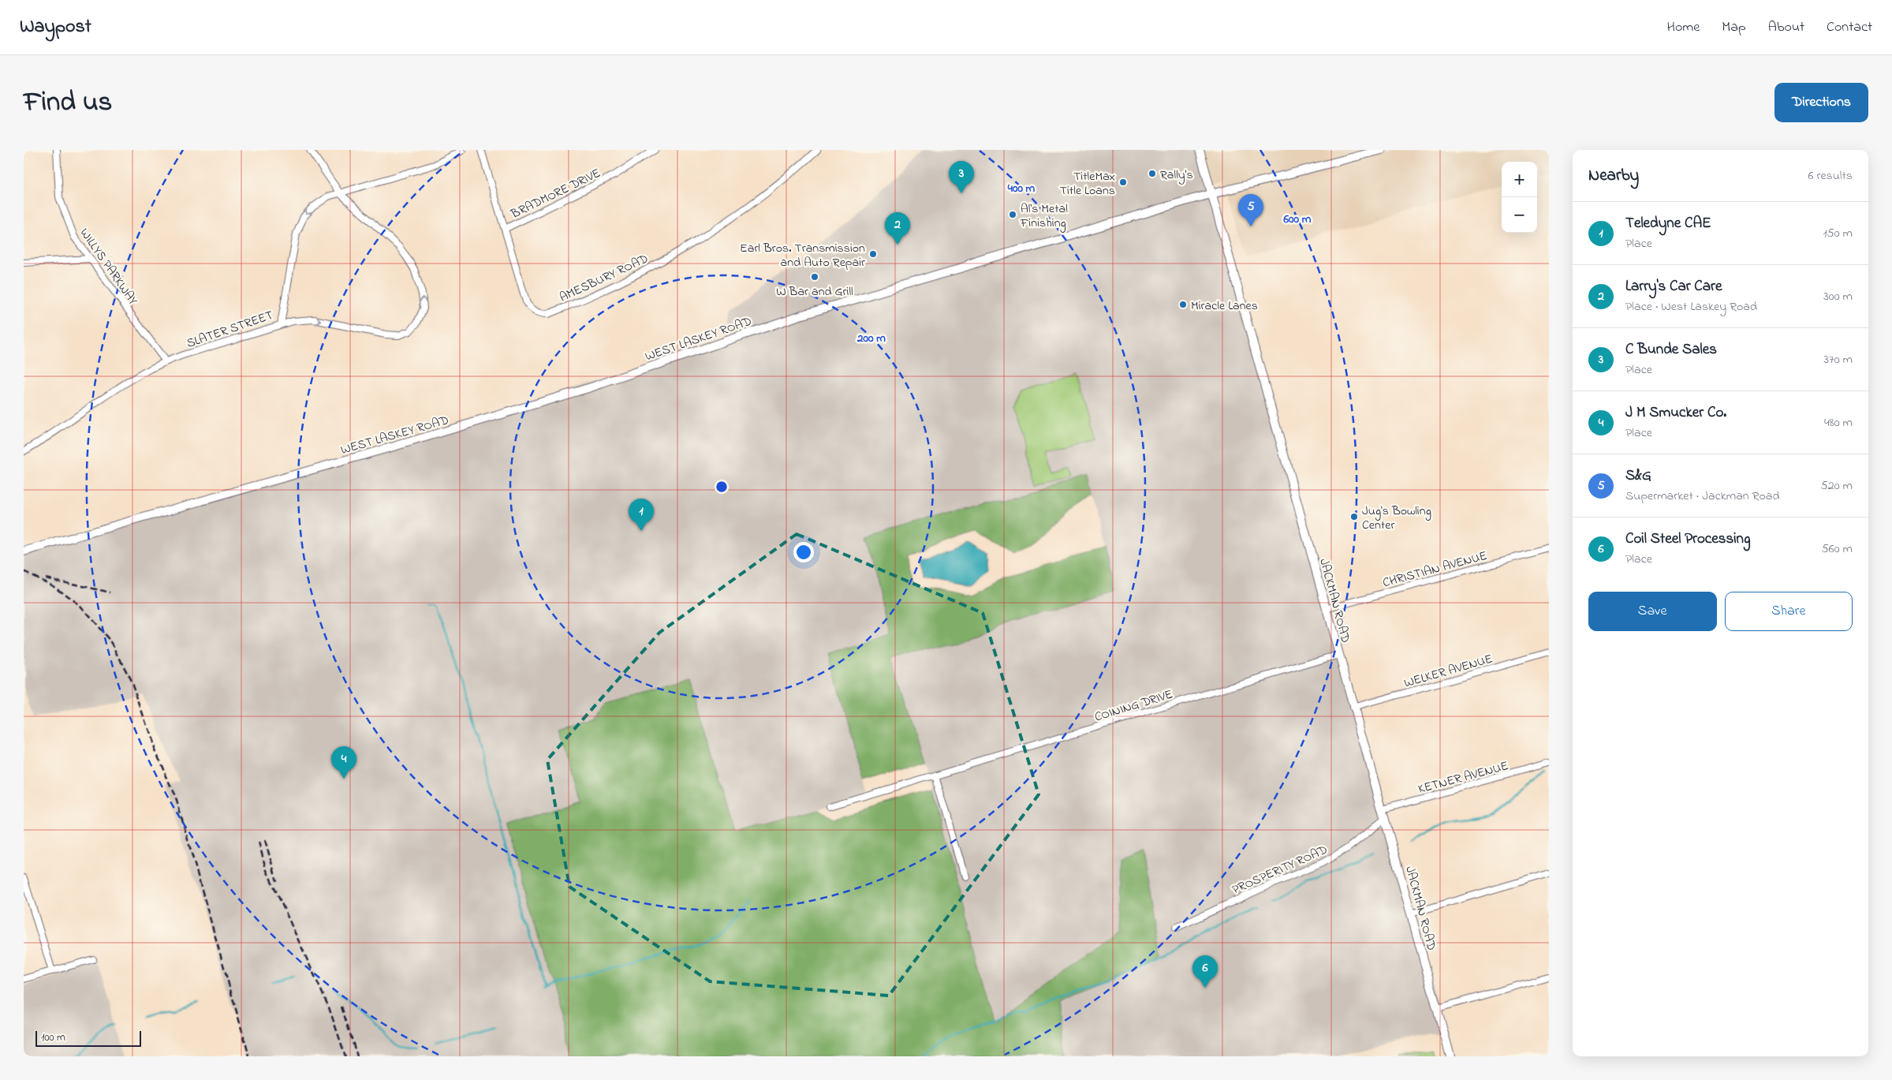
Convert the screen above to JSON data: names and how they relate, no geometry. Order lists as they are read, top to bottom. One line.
{"streets":{"main road":["WEST LASKEY ROAD","JACKMAN ROAD"],"street":["BRADMORE DRIVE","WILLYS PARKWAY","AMESBURY ROAD","SLATER STREET","CHRISTIAN AVENUE","WELKER AVENUE","COINING DRIVE","KETNER AVENUE","PROSPERITY ROAD"]},"crossings":[["BRADMORE DRIVE","AMESBURY ROAD"],["WILLYS PARKWAY","SLATER STREET"],["WEST LASKEY ROAD","JACKMAN ROAD"],["CHRISTIAN AVENUE","JACKMAN ROAD"],["JACKMAN ROAD","WELKER AVENUE"],["JACKMAN ROAD","COINING DRIVE"],["JACKMAN ROAD","KETNER AVENUE"],["JACKMAN ROAD","PROSPERITY ROAD"]],"places":["Rally's","TitleMax Title Loans","Al's Metal Finishing","Earl Bros. Transmission and Auto Repair","W Bar and Grill","Miracle Lanes","Jug's Bowling Center"],"scale_bar":"100 m","page":{"header":"Waypost","nav":["Home","Map","About","Contact"],"title":"Find us","buttons":["Directions",["Save","Share"]],"heading":["Nearby","6 results"],"pins":["3","5","2","1","4","6"],"map_buttons":["+","−"],"list":[{"mark":"1","name":"Teledyne CAE","note":"Place","value":"150 m"},{"mark":"2","name":"Larry's Car Care","note":"Place · West Laskey Road","value":"300 m"},{"mark":"3","name":"C Bunde Sales","note":"Place","value":"370 m"},{"mark":"4","name":"J M Smucker Co.","note":"Place","value":"480 m"},{"mark":"5","name":"S&G","note":"Supermarket · Jackman Road","value":"520 m"},{"mark":"6","name":"Coil Steel Processing","note":"Place","value":"560 m"}],"scale":"100 m"},"rings":["400 m","600 m","200 m"]}
